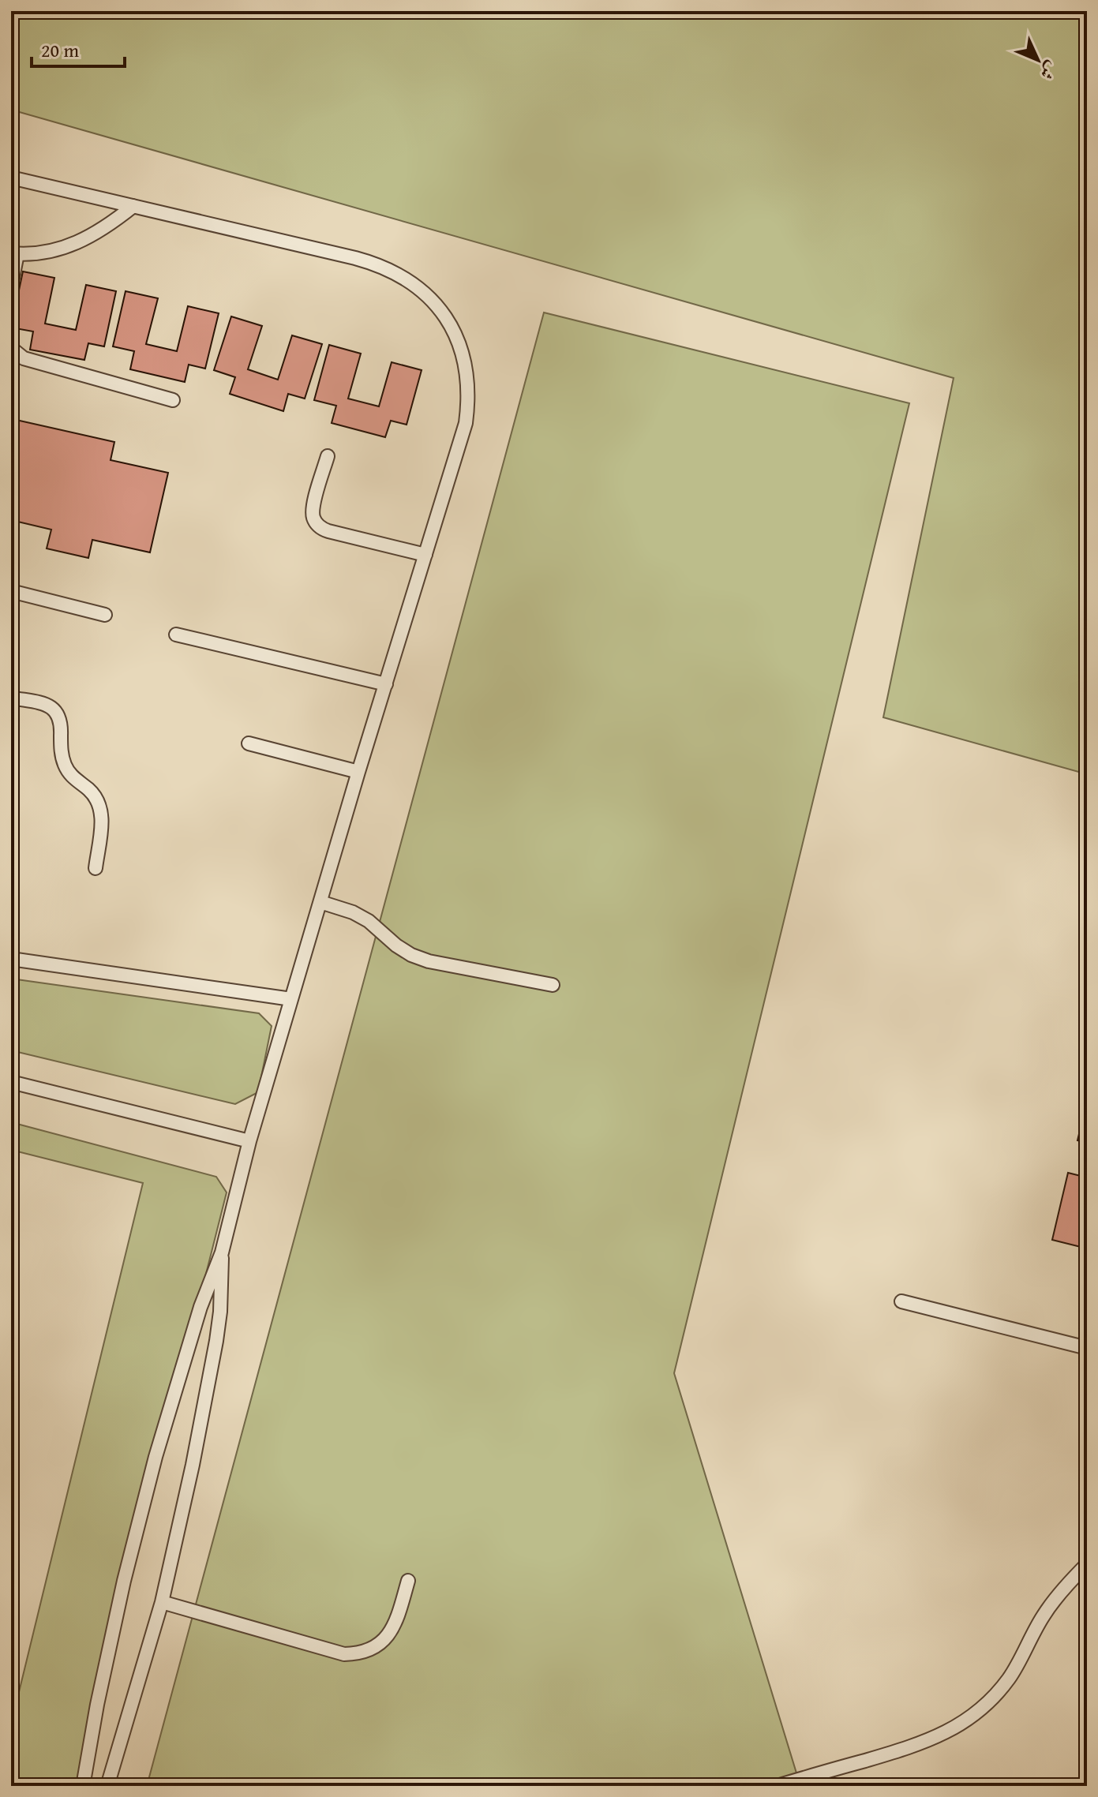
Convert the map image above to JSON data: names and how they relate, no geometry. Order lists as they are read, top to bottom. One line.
{"scale_bar":"20 m","north":"bottom right"}
